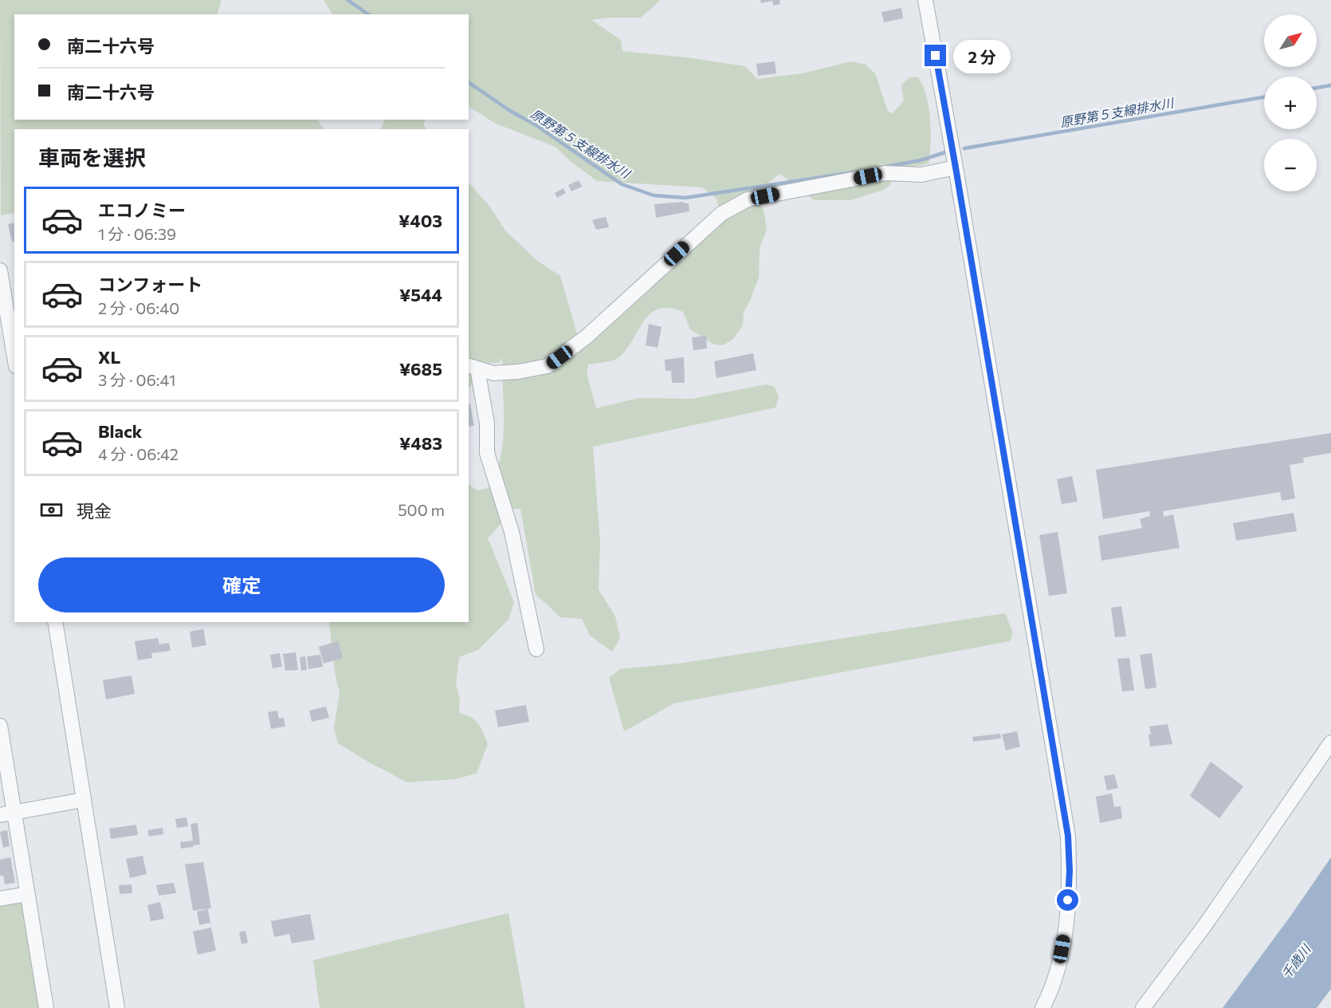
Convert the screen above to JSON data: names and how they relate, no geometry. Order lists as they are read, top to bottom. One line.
{"water":["原野第５支線排水川","千歳川"],"north":"top right","page":{"map_buttons":["+","−"],"banner":["南二十六号","南二十六号"],"bubble":"2 分","heading":"車両を選択","list":[{"name":"エコノミー","note":"1 分 · 06:39","value":"¥403"},{"name":"コンフォート","note":"2 分 · 06:40","value":"¥544"},{"name":"XL","note":"3 分 · 06:41","value":"¥685"},{"name":"Black","note":"4 分 · 06:42","value":"¥483"}],"pay":["現金","500 m"],"buttons":"確定"}}
